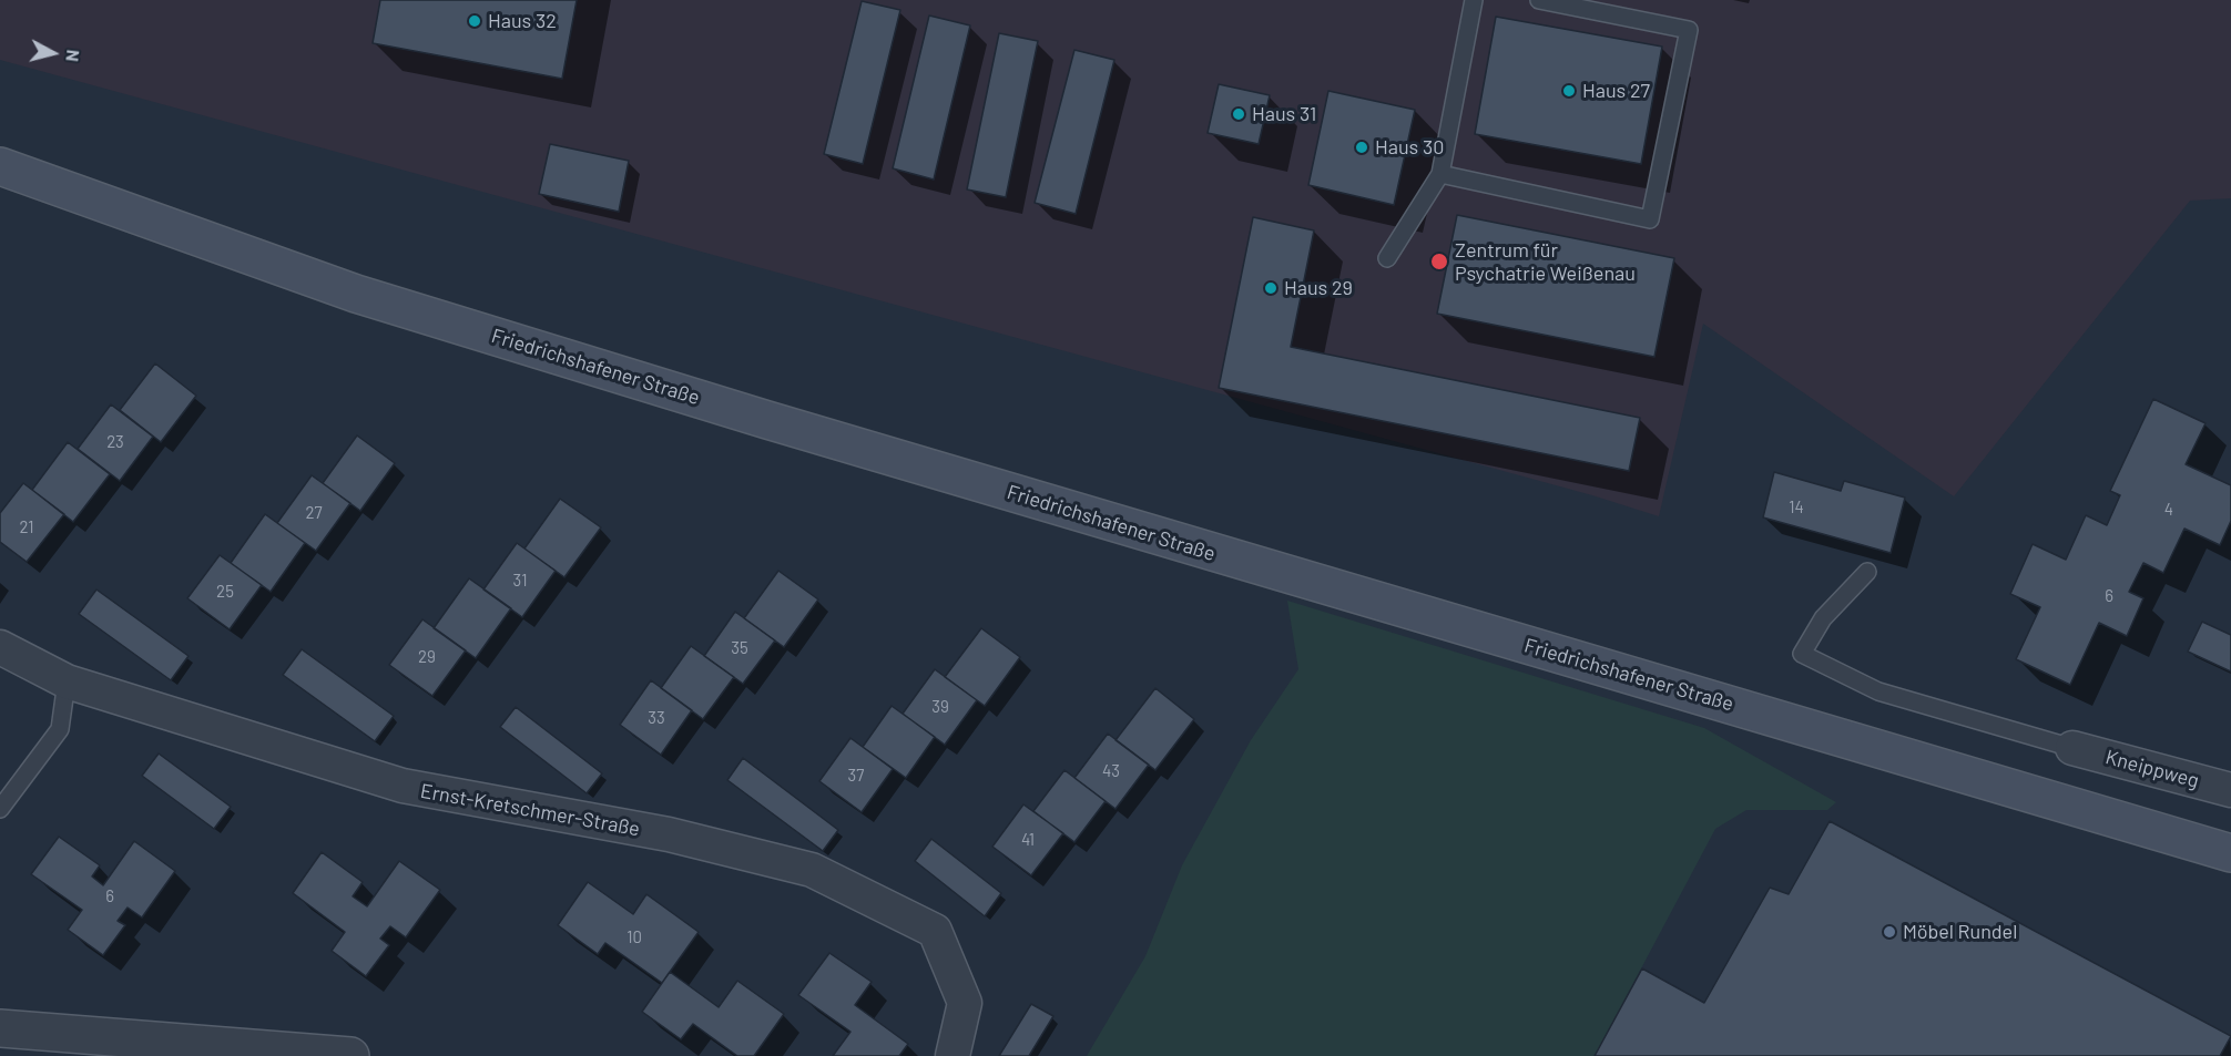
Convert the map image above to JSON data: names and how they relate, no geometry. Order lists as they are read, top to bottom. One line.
{"streets":{"main road":["Friedrichshafener Straße"],"street":["Kneippweg","Ernst-Kretschmer-Straße"]},"places":["Haus 32","Haus 27","Haus 31","Haus 30","Zentrum für Psychatrie Weißenau","Haus 29","Möbel Rundel"],"house_numbers":["23","14","4","27","21","31","25","6","35","29","39","33","43","37","41","6","10"],"north":"right"}
